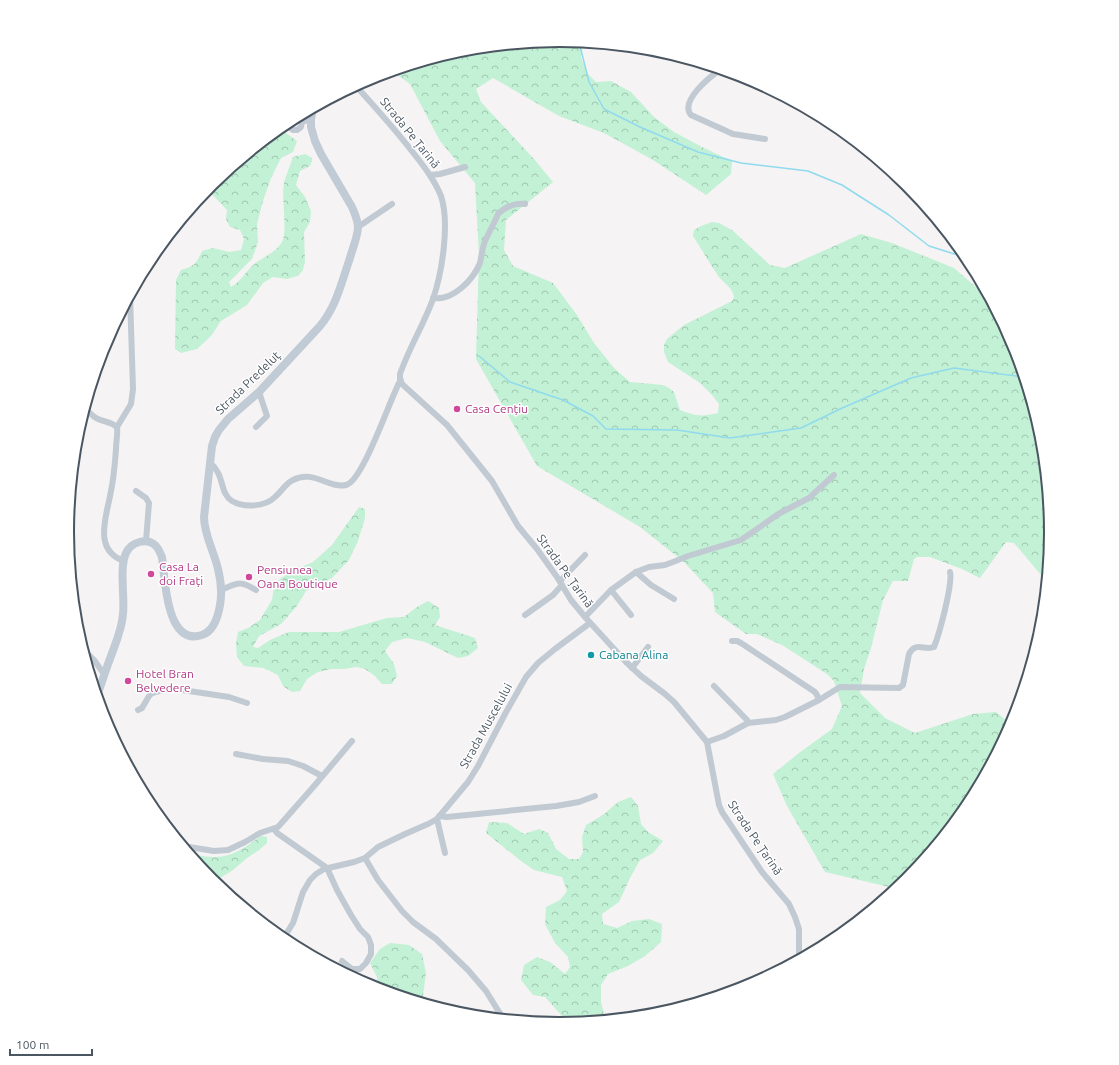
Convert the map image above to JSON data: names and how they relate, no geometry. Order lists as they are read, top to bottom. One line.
{"streets":{"main road":["Strada Predeluț"],"street":["Strada Pe Țarină","Strada Muscelului"]},"crossings":[["Strada Pe Țarină","Strada Predeluț"],["Strada Pe Țarină","Strada Muscelului"]],"places":["Casa Cențiu","Casa La doi Frați","Pensiunea Oana Boutique","Cabana Alina","Hotel Bran Belvedere"],"scale_bar":"100 m"}
